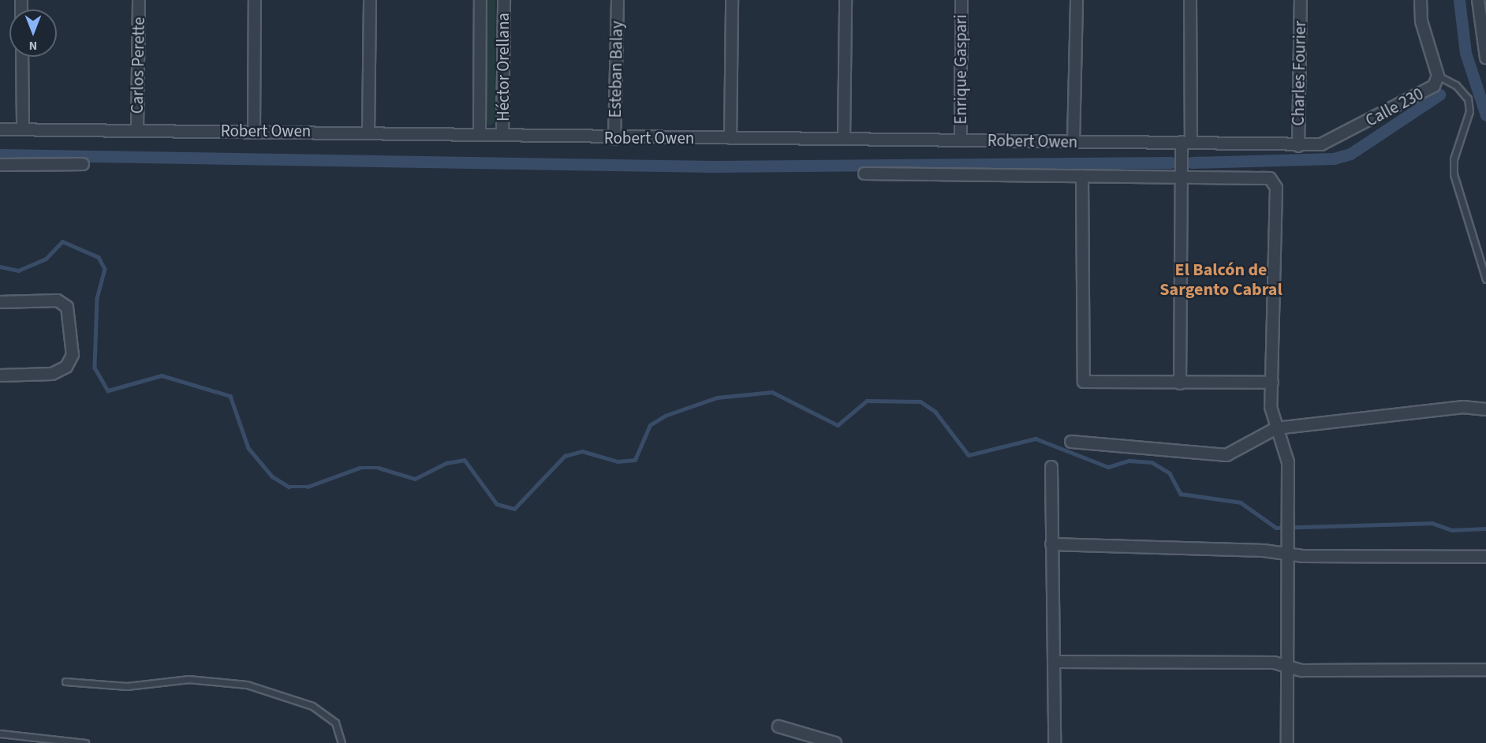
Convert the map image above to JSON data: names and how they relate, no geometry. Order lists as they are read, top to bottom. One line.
{"streets":{"street":["Carlos Perette","Héctor Orellana","Esteban Balay","Enrique Gaspari","Charles Fourier","Calle 230","Robert Owen"]},"crossings":[["Carlos Perette","Robert Owen"],["Héctor Orellana","Robert Owen"],["Esteban Balay","Robert Owen"],["Enrique Gaspari","Robert Owen"],["Charles Fourier","Calle 230"],["Charles Fourier","Robert Owen"],["Calle 230","Robert Owen"]],"districts":["El Balcón de Sargento Cabral"],"north":"bottom"}
